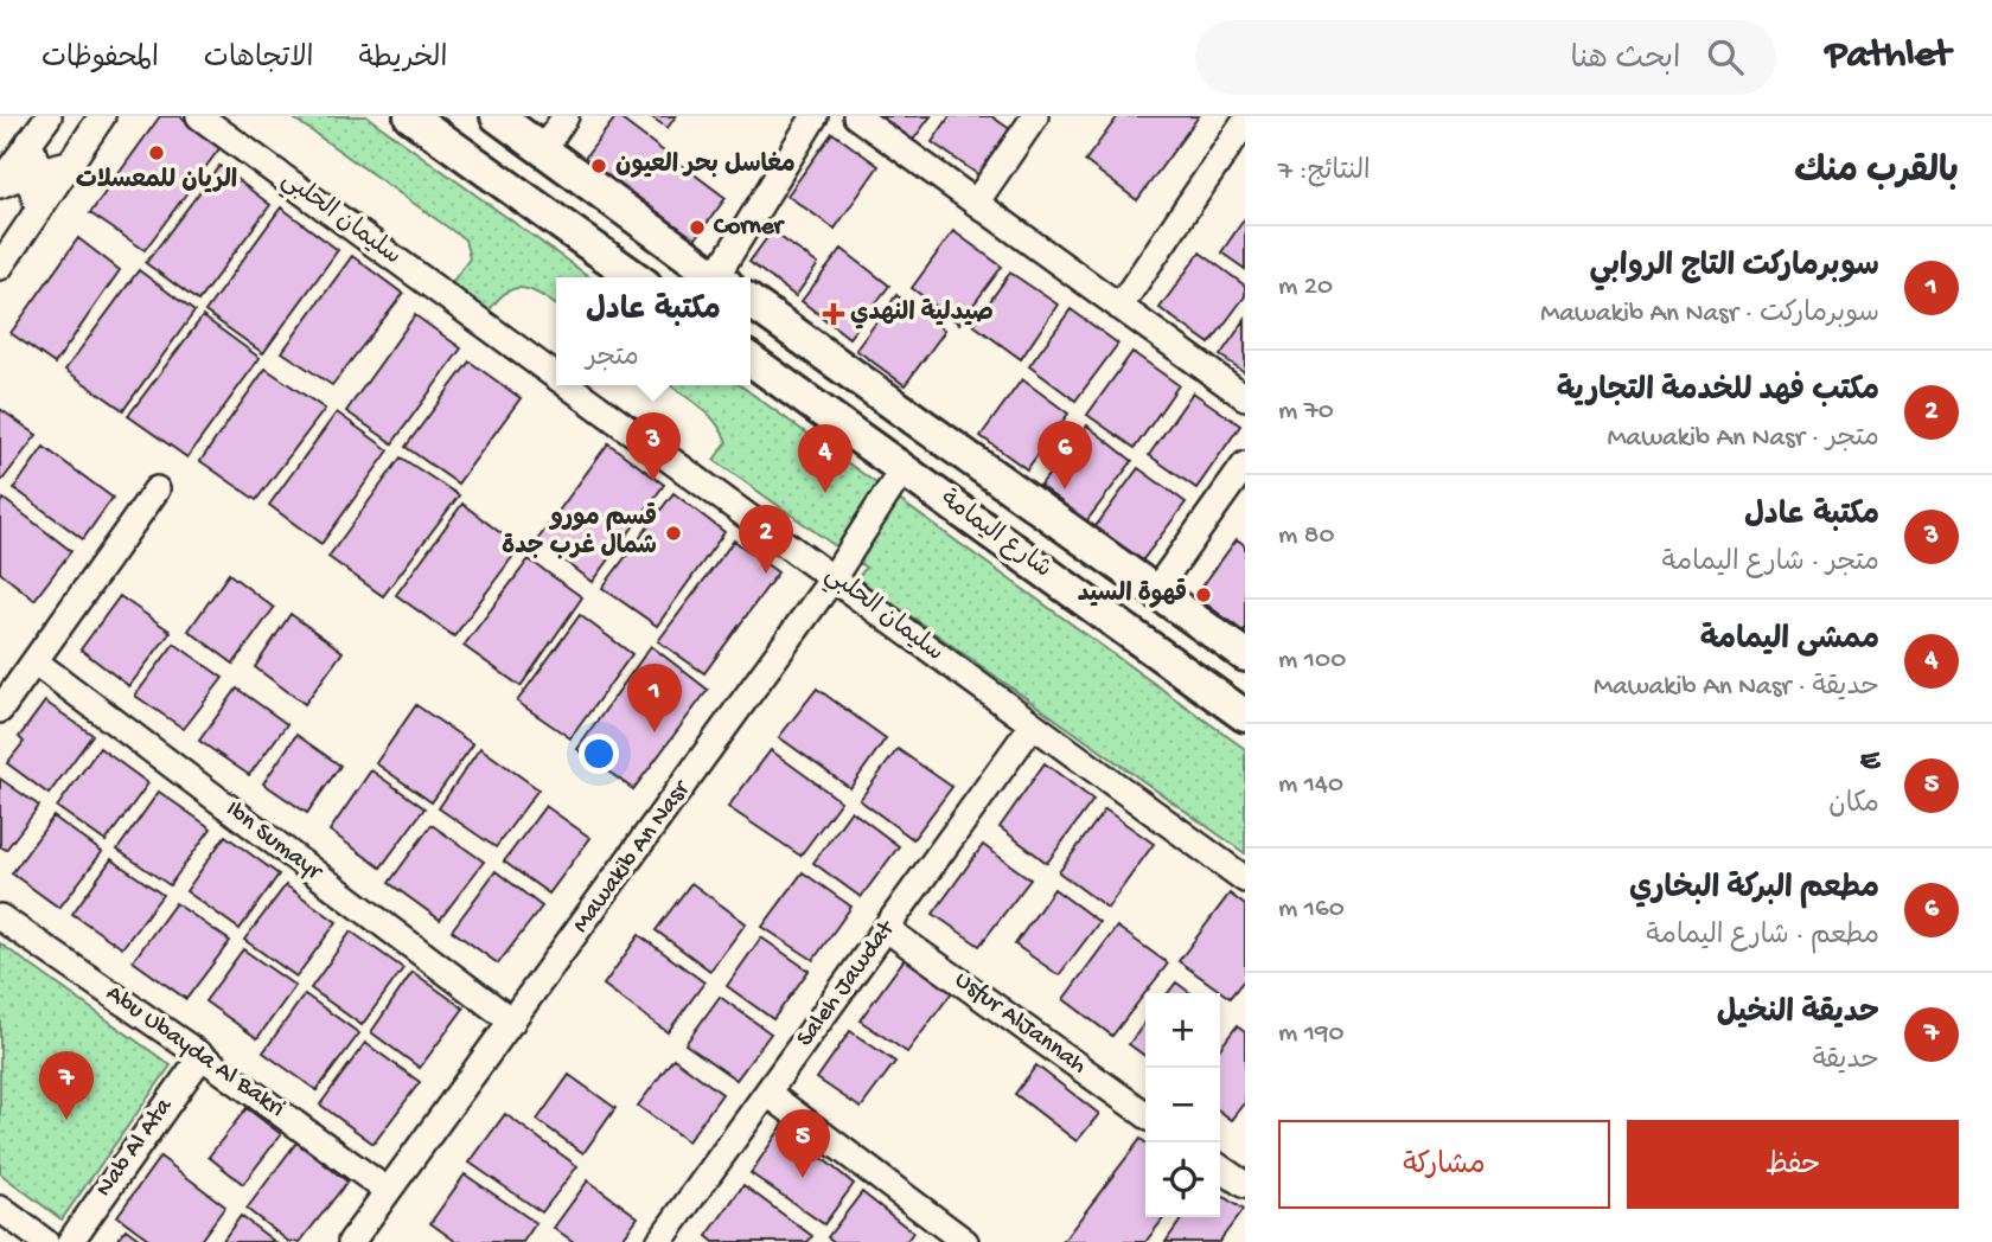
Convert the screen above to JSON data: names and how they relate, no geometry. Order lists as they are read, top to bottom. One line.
{"streets":{"main road":["شارع اليمامة"],"street":["سليمان الحلبي","Ibn Sumayr","Mawakib An Nasr","Saleh Jawdat","Usfur AlJannah","Abu Ubayda Al Bakri","Nab Al Ata"]},"crossings":[["سليمان الحلبي","Mawakib An Nasr"],["سليمان الحلبي","Saleh Jawdat"],["شارع اليمامة","Mawakib An Nasr"],["Ibn Sumayr","Mawakib An Nasr"],["Mawakib An Nasr","Abu Ubayda Al Bakri"],["Saleh Jawdat","Usfur AlJannah"],["Abu Ubayda Al Bakri","Nab Al Ata"]],"places":{"other":["الريان للمعسلات","مغاسل بحر العيون","Corner","قسم مورو شمال غرب جدة","قهوة السيد"],"health":["صيدلية النهدي"]},"page":{"header":"Pathlet","search":"ابحث هنا","nav":["الخريطة","الاتجاهات","المحفوظات"],"heading":["بالقرب منك","النتائج: 7"],"list":[{"mark":"1","name":"سوبرماركت التاج الروابي","note":"سوبرماركت · Mawakib An Nasr","value":"20 m"},{"mark":"2","name":"مكتب فهد للخدمة التجارية","note":"متجر · Mawakib An Nasr","value":"70 m"},{"mark":"3","name":"مكتبة عادل","note":"متجر · شارع اليمامة","value":"80 m"},{"mark":"4","name":"ممشى اليمامة","note":"حديقة · Mawakib An Nasr","value":"100 m"},{"mark":"5","name":"E","note":"مكان","value":"140 m"},{"mark":"6","name":"مطعم البركة البخاري","note":"مطعم · شارع اليمامة","value":"160 m"},{"mark":"7","name":"حديقة النخيل","note":"حديقة","value":"190 m"}],"popup":["مكتبة عادل","متجر"],"pins":["3","6","4","2","1","7","5"],"map_buttons":["+","−"],"buttons":["حفظ","مشاركة"]}}
